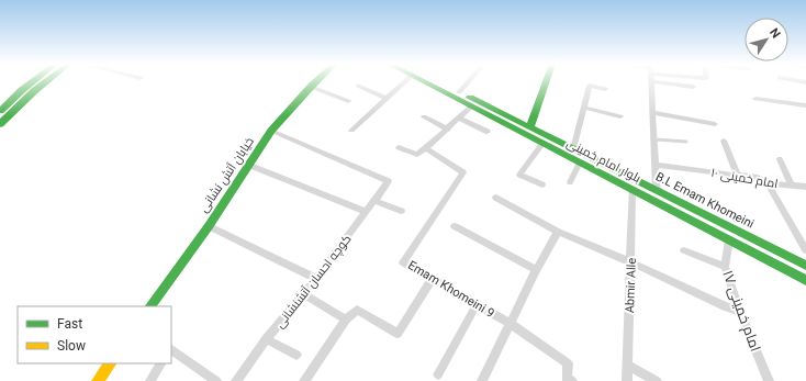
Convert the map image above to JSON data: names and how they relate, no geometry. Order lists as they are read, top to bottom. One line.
{"streets":{"main road":["بلوار امام خمینی","خیابان آتش نشانی","B.L Emam Khomeini"],"street":["امام خمینی ۱۰","کوچه احسان آتشنشانی","Abmir Alle","Emam Khomeini 9","امام خمینی ۱۷"]},"crossings":[["بلوار امام خمینی","Abmir Alle"],["بلوار امام خمینی","امام خمینی ۱۷"],["خیابان آتش نشانی","کوچه احسان آتشنشانی"]],"legend":["Fast","Slow"],"north":"top right"}
